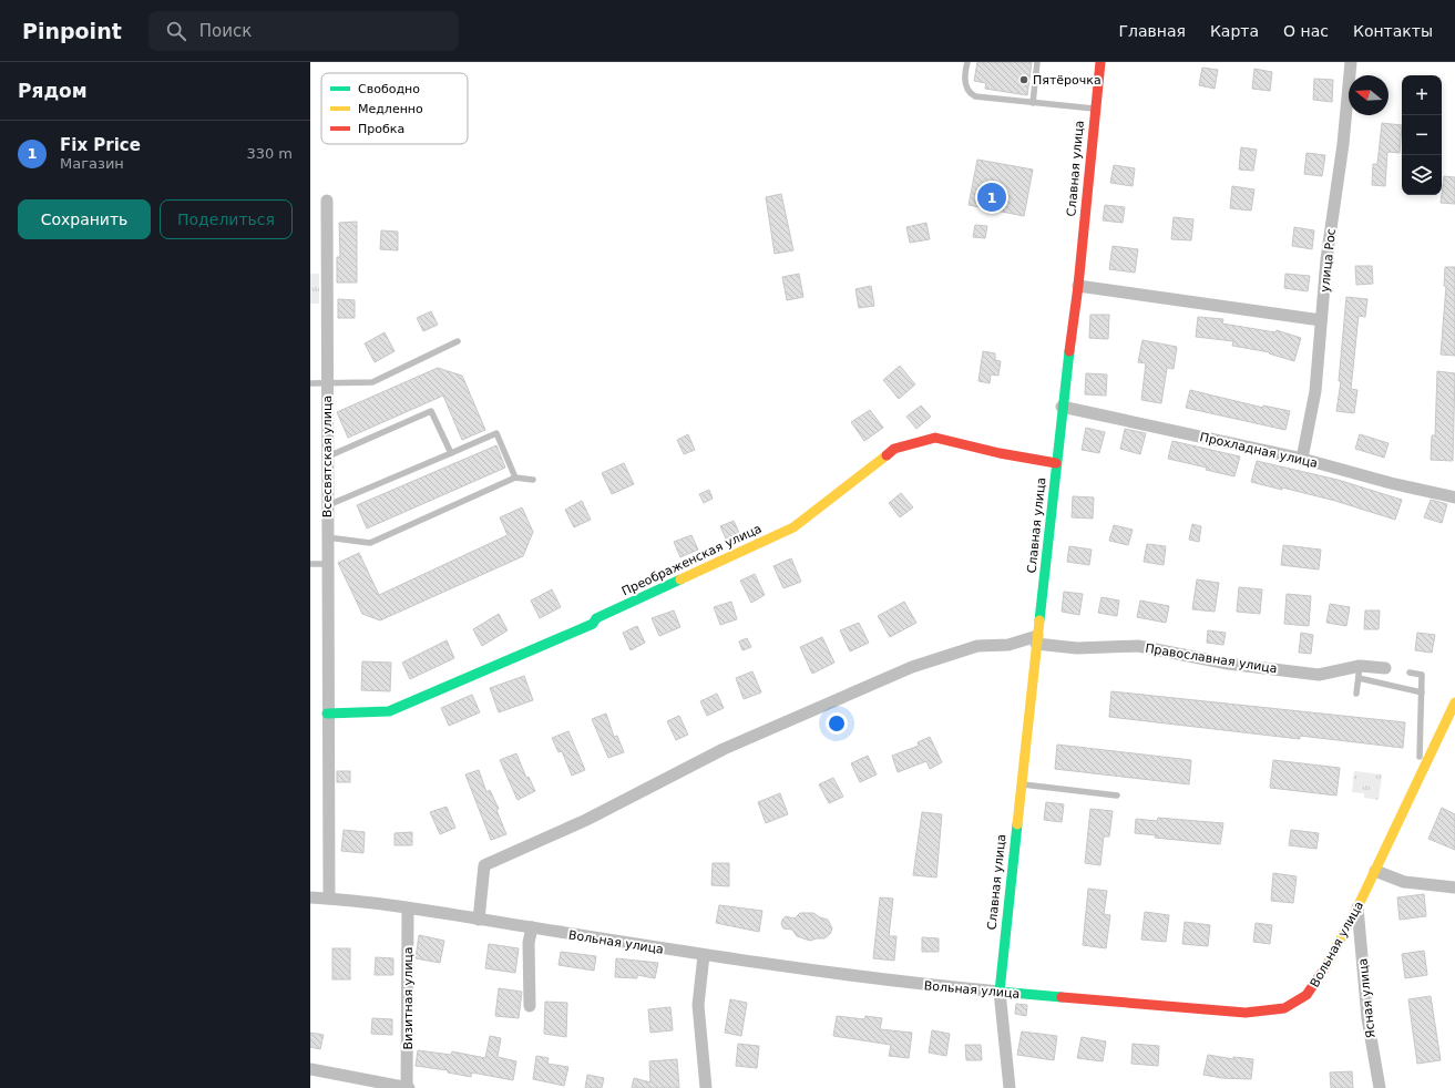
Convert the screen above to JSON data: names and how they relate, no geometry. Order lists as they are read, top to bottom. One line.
{"streets":{"street":["Славная улица","улица Рос","Прохладная улица","Всесвятская улица","Преображенская улица","Православная улица","Вольная улица","Визитная улица","Ясная улица"]},"crossings":[["Славная улица","Прохладная улица"],["Славная улица","Преображенская улица"],["Славная улица","Православная улица"],["Славная улица","Вольная улица"],["улица Рос","Прохладная улица"],["Всесвятская улица","Преображенская улица"],["Всесвятская улица","Вольная улица"],["Вольная улица","Визитная улица"],["Вольная улица","Ясная улица"]],"places":["Пятёрочка"],"legend":["Свободно","Медленно","Пробка"],"north":"left","page":{"header":"Pinpoint","search":"Поиск","nav":["Главная","Карта","О нас","Контакты"],"heading":"Рядом","map_buttons":["+","−"],"list":[{"mark":"1","name":"Fix Price","note":"Магазин","value":"330 m"}],"pins":"1","buttons":["Сохранить","Поделиться"]}}
